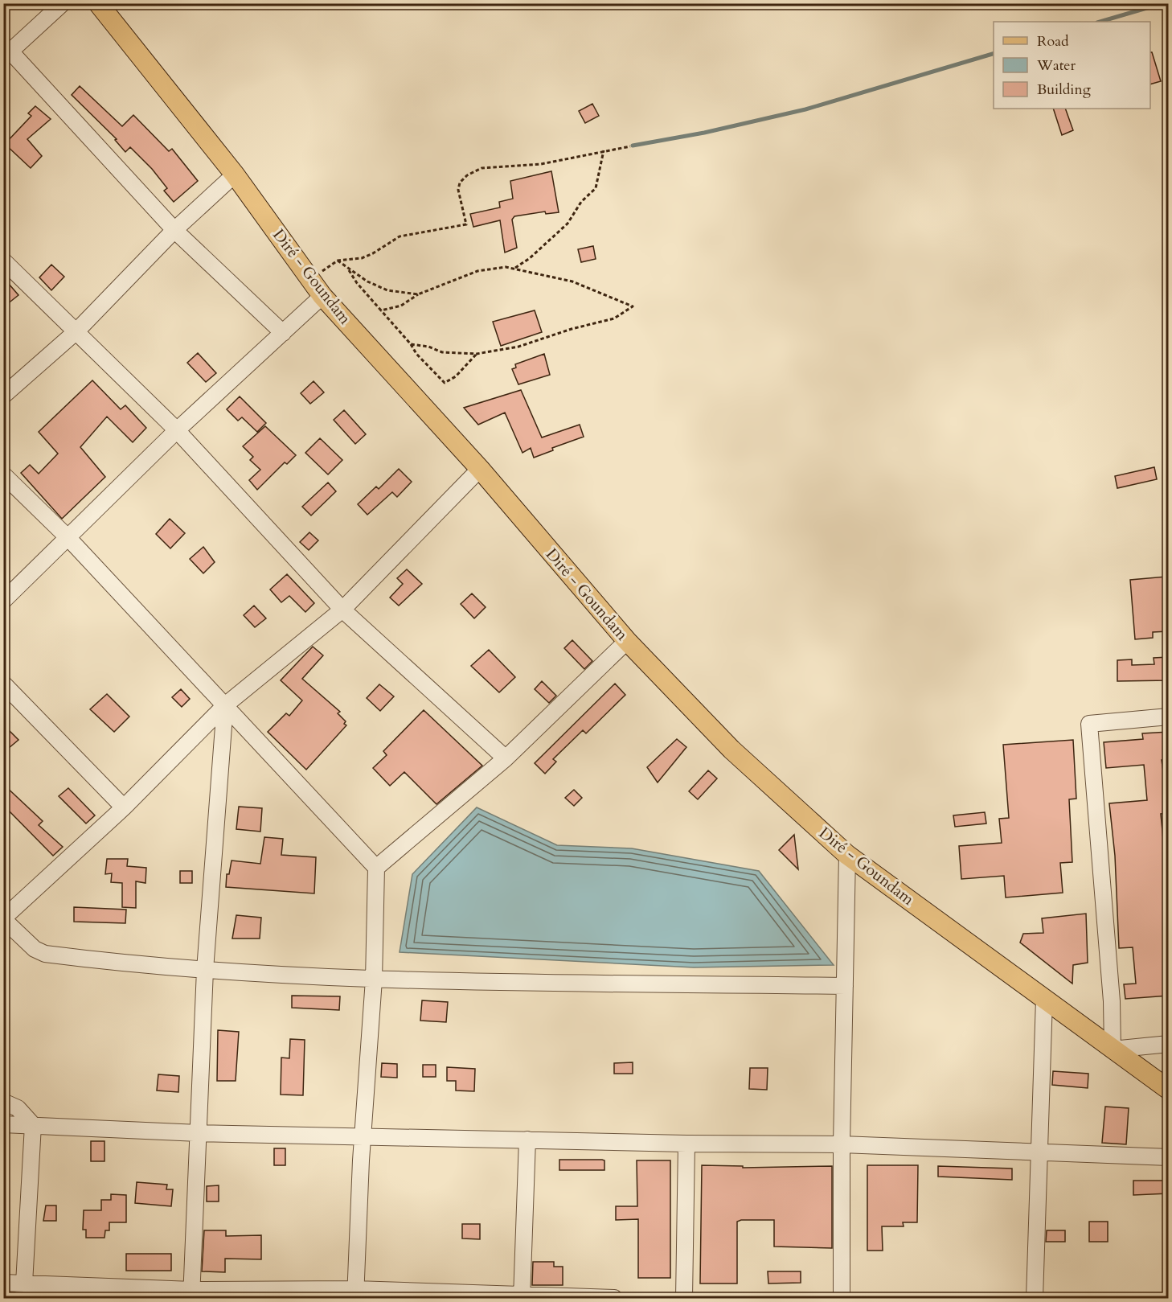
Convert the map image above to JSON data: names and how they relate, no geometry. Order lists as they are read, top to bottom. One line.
{"streets":{"main road":["Diré - Goundam"]},"legend":["Road","Water","Building"]}
